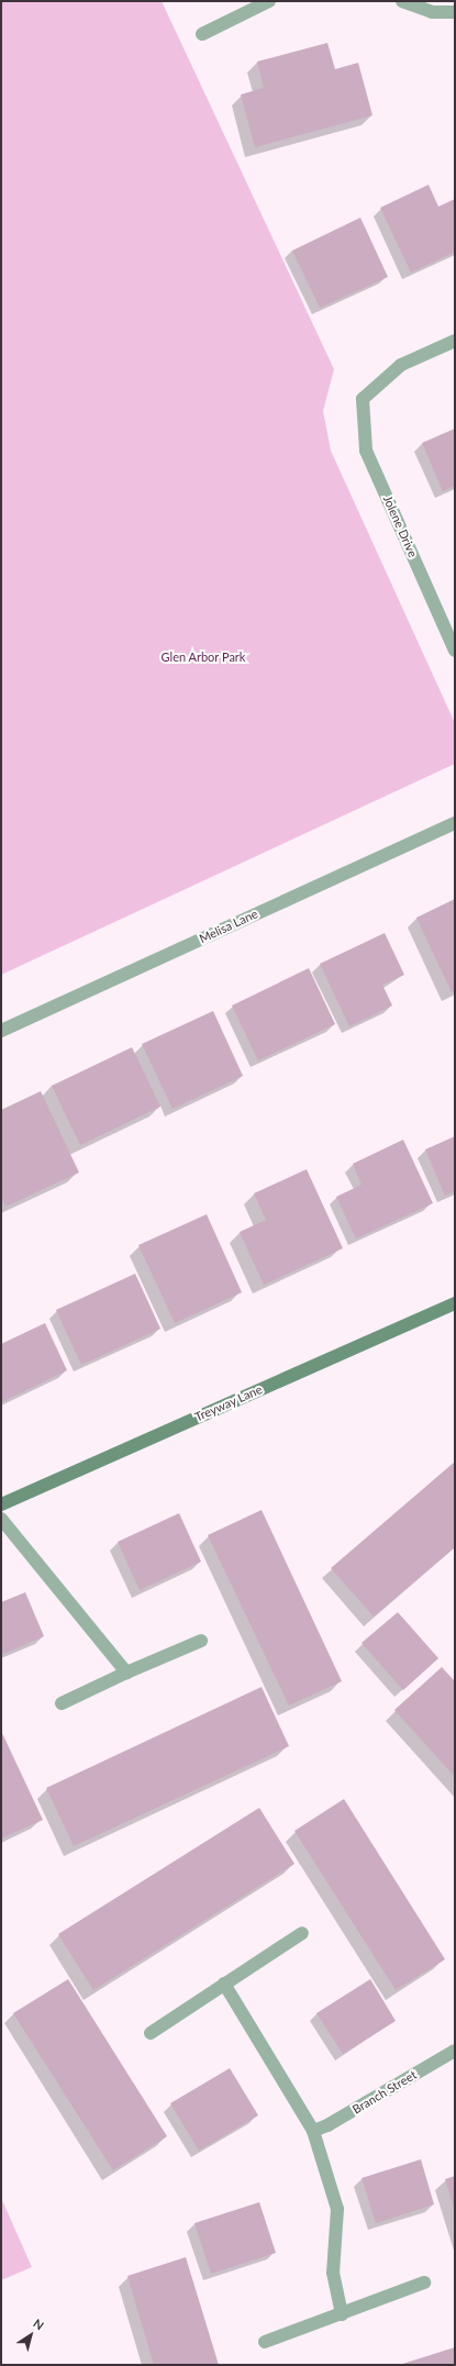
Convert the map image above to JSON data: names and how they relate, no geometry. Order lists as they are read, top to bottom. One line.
{"streets":{"street":["Jolene Drive","Melisa Lane","Treyway Lane","Branch Street"]},"parks":["Glen Arbor Park"],"north":"top right"}
